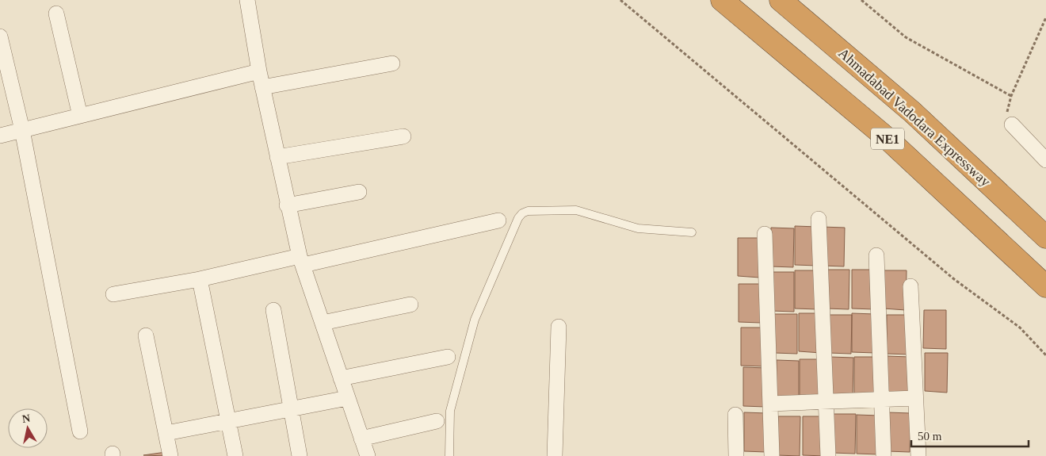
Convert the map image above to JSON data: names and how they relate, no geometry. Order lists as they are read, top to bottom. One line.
{"streets":{"highway":["Ahmadabad Vadodara Expressway","NE1"]},"scale_bar":"50 m","north":"top"}
